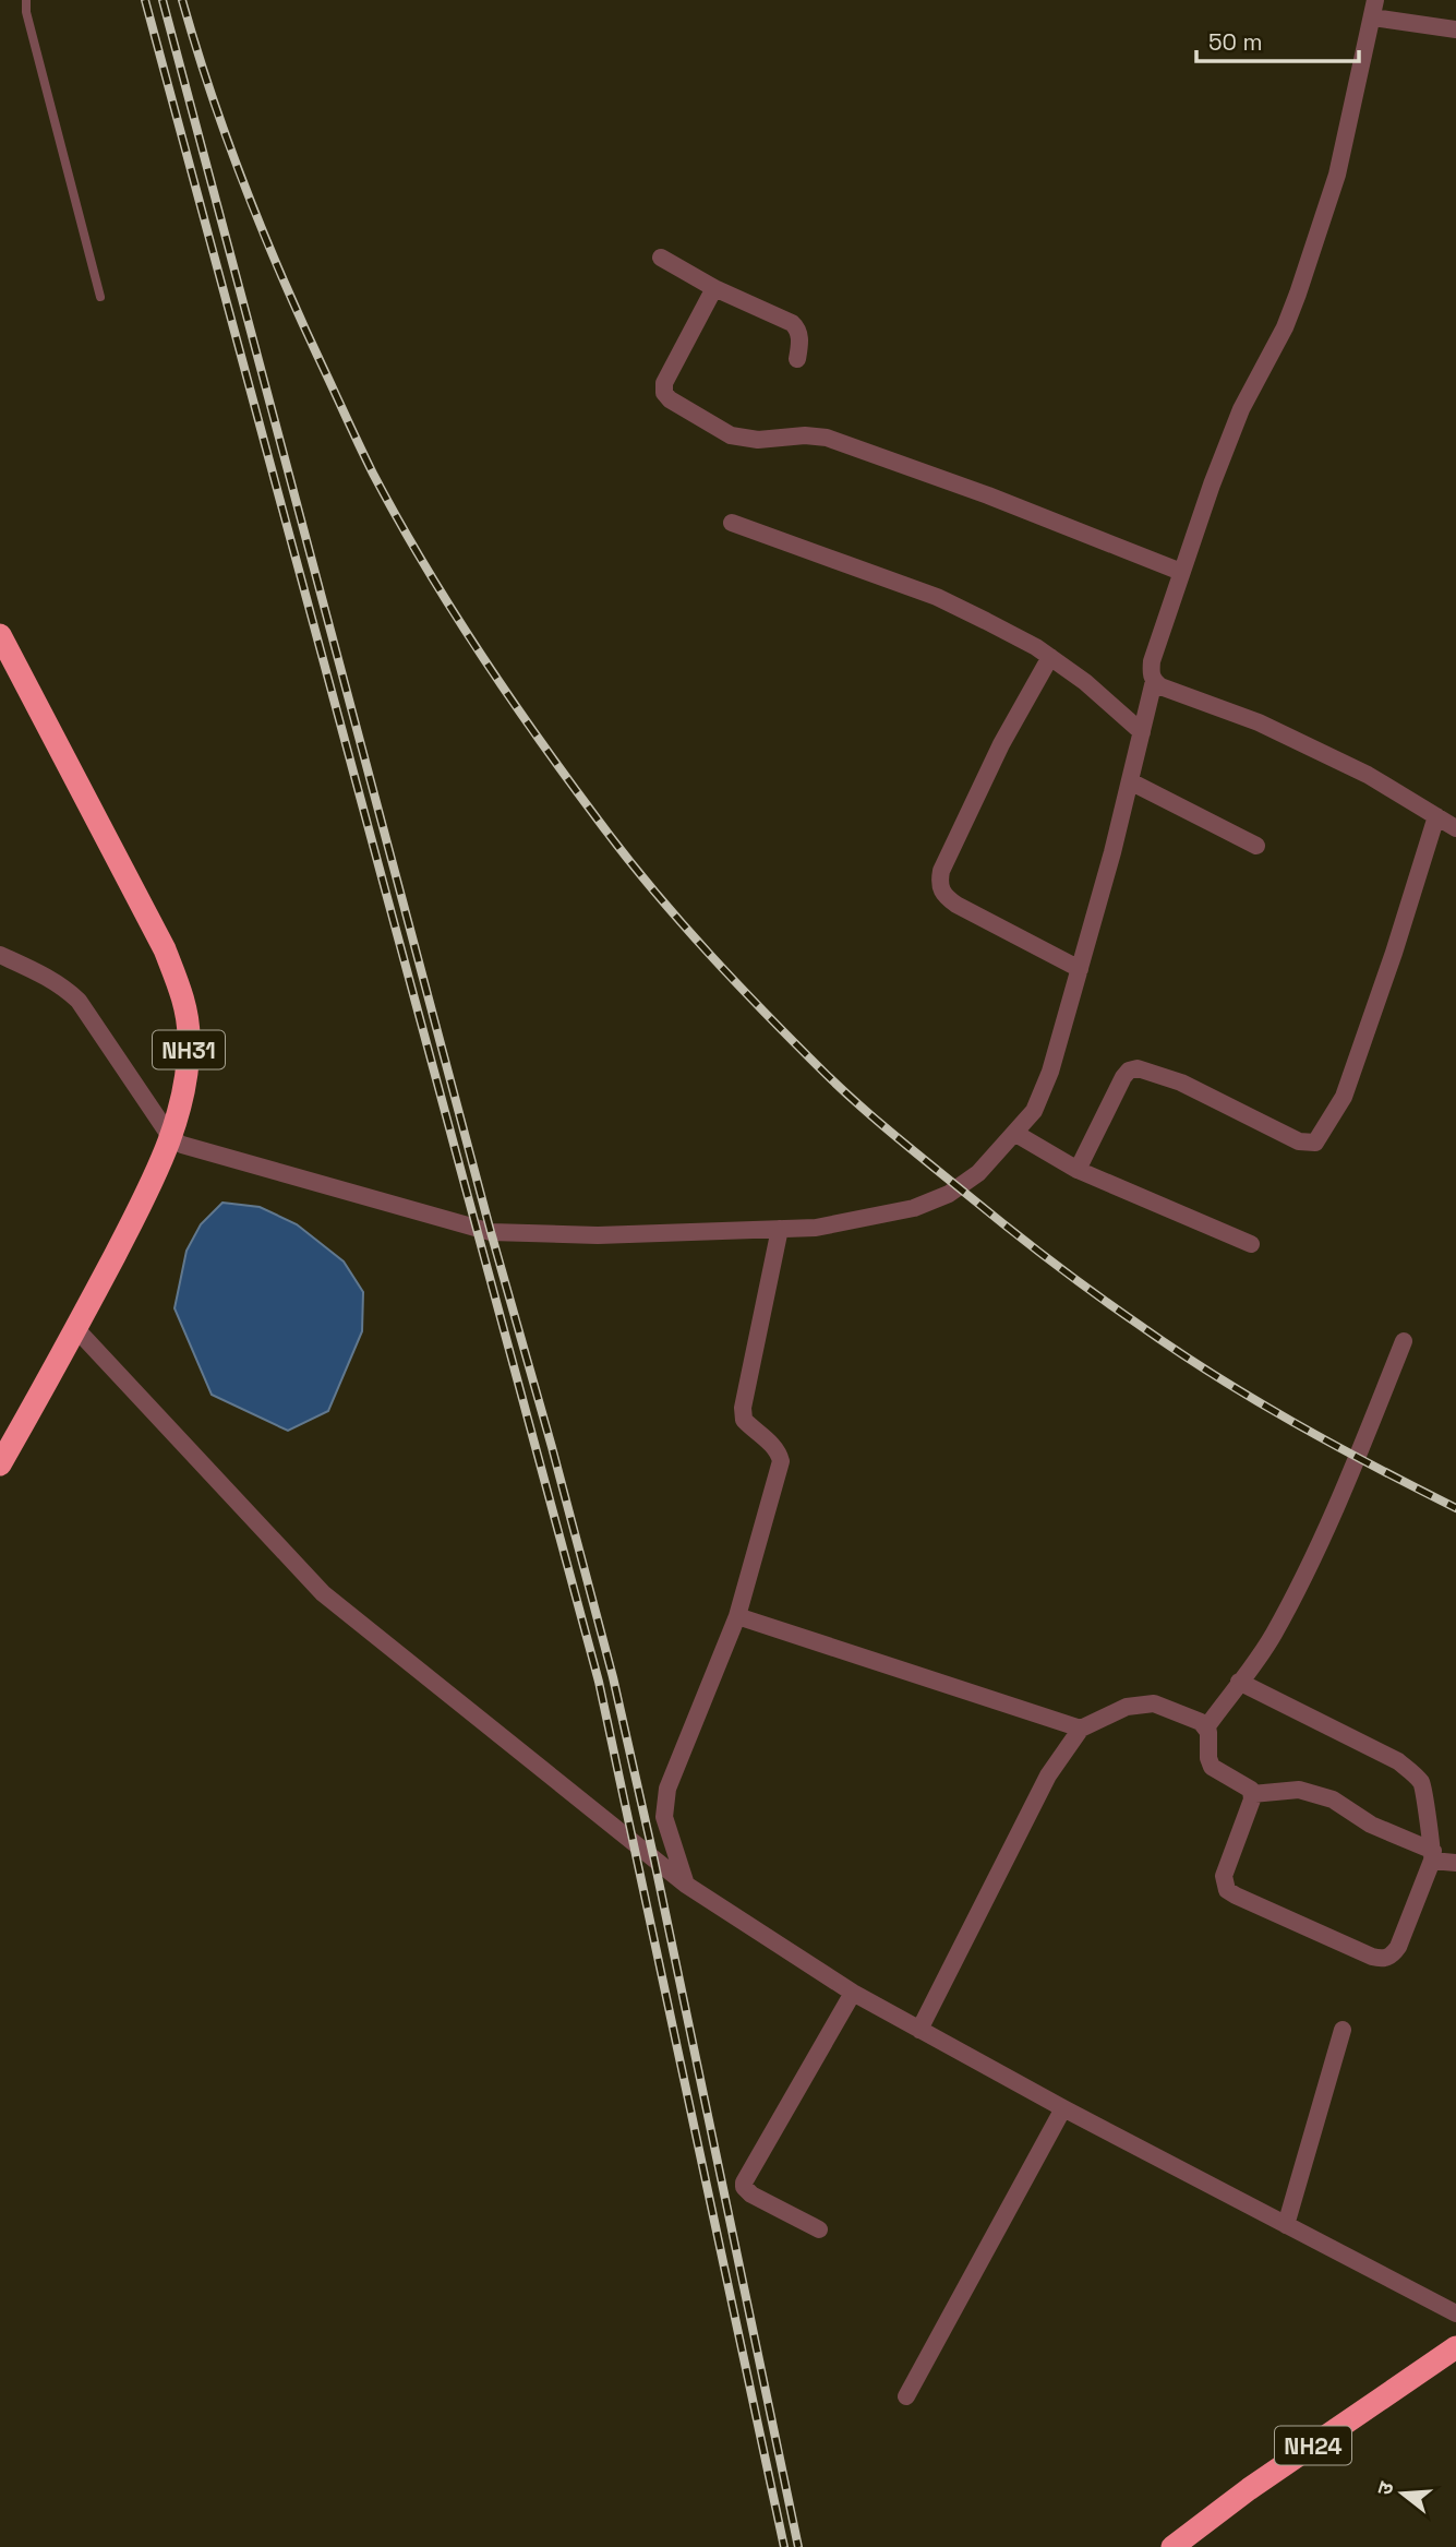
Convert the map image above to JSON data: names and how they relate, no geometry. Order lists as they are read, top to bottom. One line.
{"streets":{"highway":["NH31","NH24"]},"scale_bar":"50 m","north":"left"}
